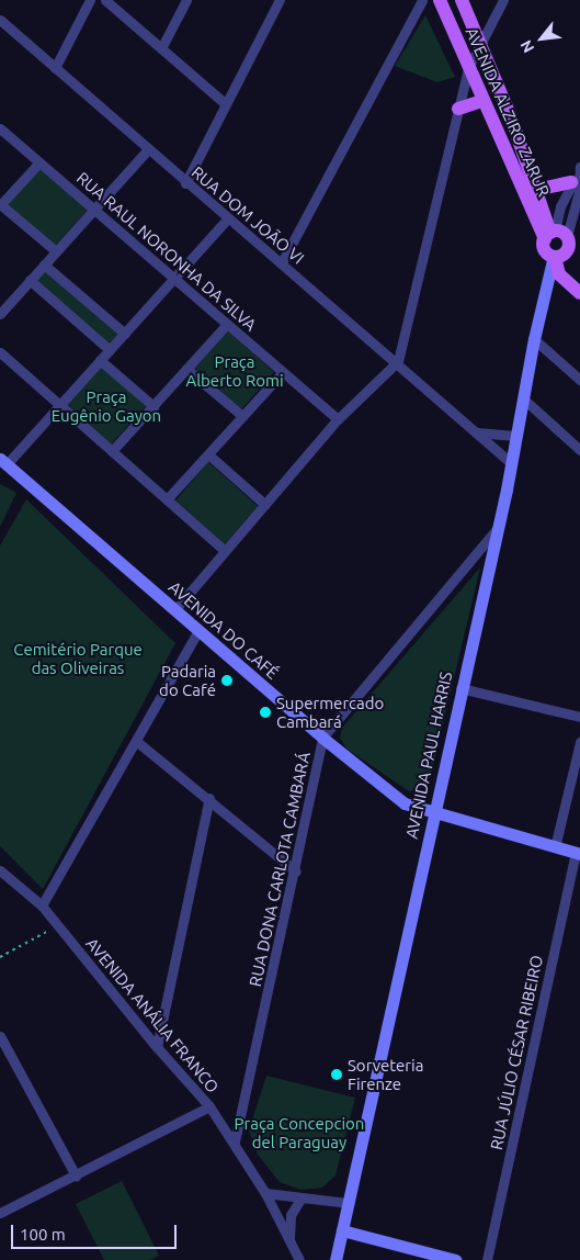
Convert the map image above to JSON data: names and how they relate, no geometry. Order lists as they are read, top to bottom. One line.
{"streets":{"main road":["AVENIDA ALZIRO ZARUR"],"street":["RUA DOM JOÃO VI","RUA RAUL NORONHA DA SILVA","AVENIDA DO CAFÉ","AVENIDA PAUL HARRIS","RUA DONA CARLOTA CAMBARÁ","AVENIDA ANÁLIA FRANCO","RUA JÚLIO CÉSAR RIBEIRO"]},"crossings":[["RUA DOM JOÃO VI","AVENIDA PAUL HARRIS"],["AVENIDA DO CAFÉ","AVENIDA PAUL HARRIS"],["AVENIDA DO CAFÉ","RUA DONA CARLOTA CAMBARÁ"],["AVENIDA DO CAFÉ","RUA JÚLIO CÉSAR RIBEIRO"],["AVENIDA PAUL HARRIS","RUA DONA CARLOTA CAMBARÁ"],["RUA DONA CARLOTA CAMBARÁ","AVENIDA ANÁLIA FRANCO"]],"parks":["Praça Alberto Romi","Praça Eugênio Gayon","Cemitério Parque das Oliveiras","Praça Concepcion del Paraguay"],"places":["Padaria do Café","Supermercado Cambará","Sorveteria Firenze"],"scale_bar":"100 m","north":"bottom left"}
